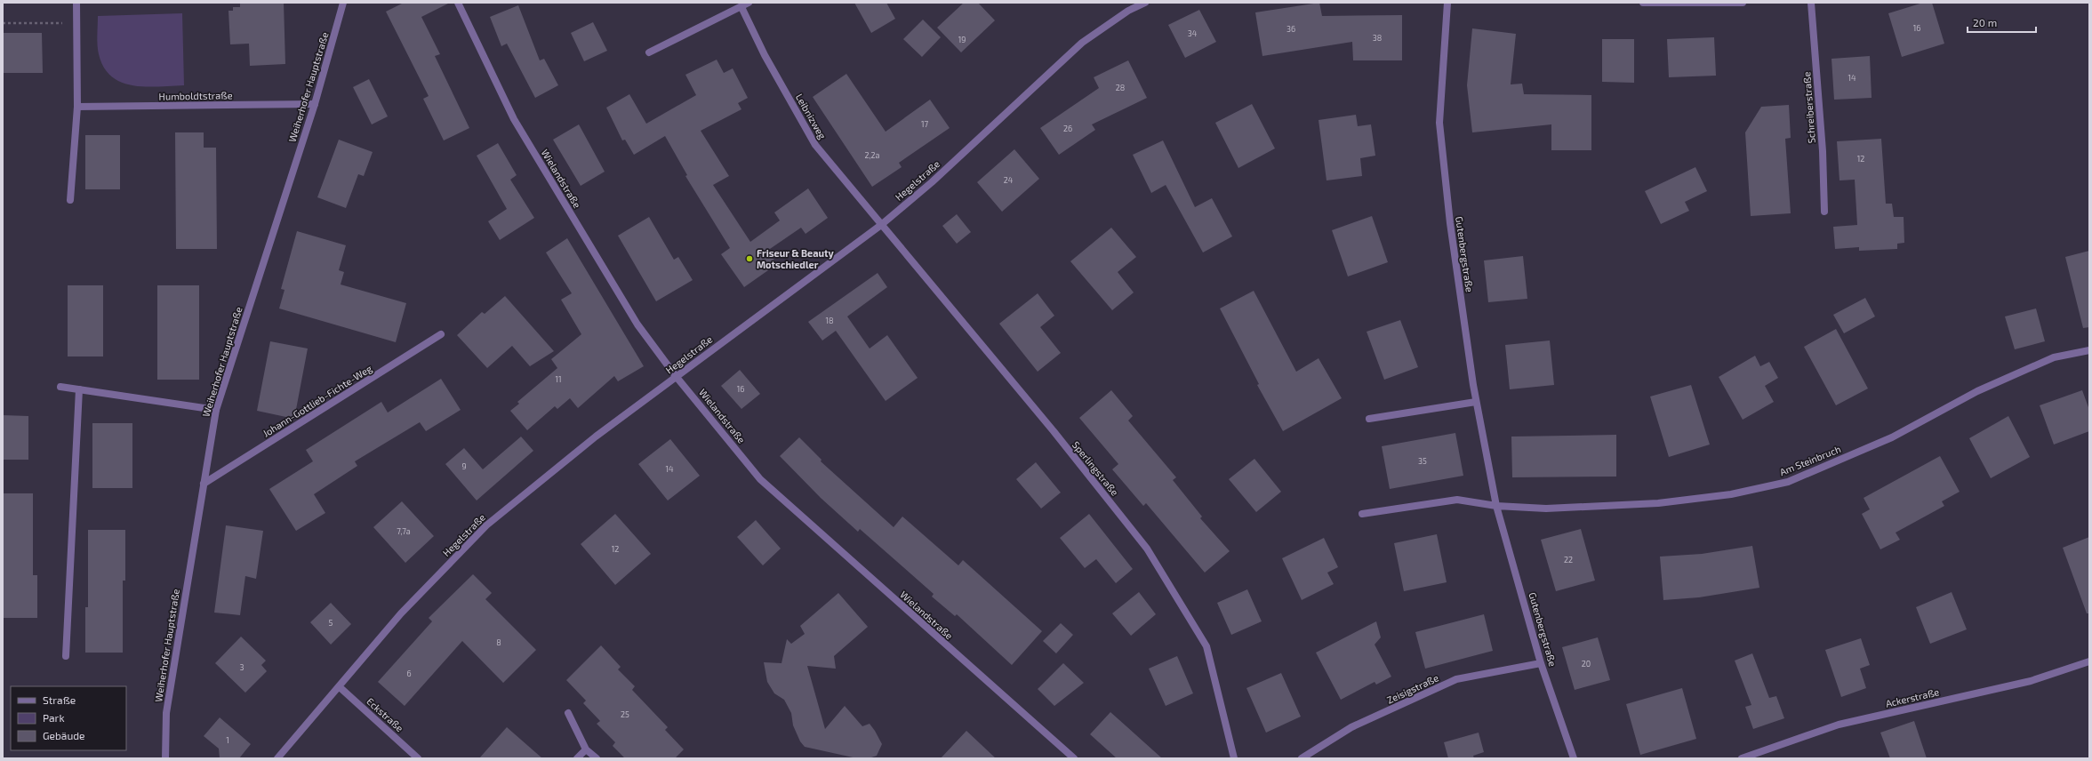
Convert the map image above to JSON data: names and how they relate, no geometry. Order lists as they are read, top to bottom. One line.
{"streets":{"street":["Weiherhofer Hauptstraße","Humboldtstraße","Schreiberstraße","Leibnizweg","Wielandstraße","Hegelstraße","Gutenbergstraße","Johann-Gottlieb-Fichte-Weg","Am Steinbruch","Sperlingstraße","Zeisigstraße","Ackerstraße","Eckstraße"]},"crossings":[["Weiherhofer Hauptstraße","Humboldtstraße"],["Weiherhofer Hauptstraße","Johann-Gottlieb-Fichte-Weg"],["Leibnizweg","Hegelstraße"],["Leibnizweg","Sperlingstraße"],["Wielandstraße","Hegelstraße"],["Hegelstraße","Sperlingstraße"],["Hegelstraße","Eckstraße"],["Gutenbergstraße","Am Steinbruch"],["Gutenbergstraße","Zeisigstraße"]],"places":["Friseur & Beauty Motschiedler"],"house_numbers":["16","36","34","38","19","14","28","17","26","2,2a","12","24","18","11","16","35","9","14","7,7a","12","22","5","8","20","3","6","25","1"],"legend":["Straße","Park","Gebäude"],"scale_bar":"20 m"}
